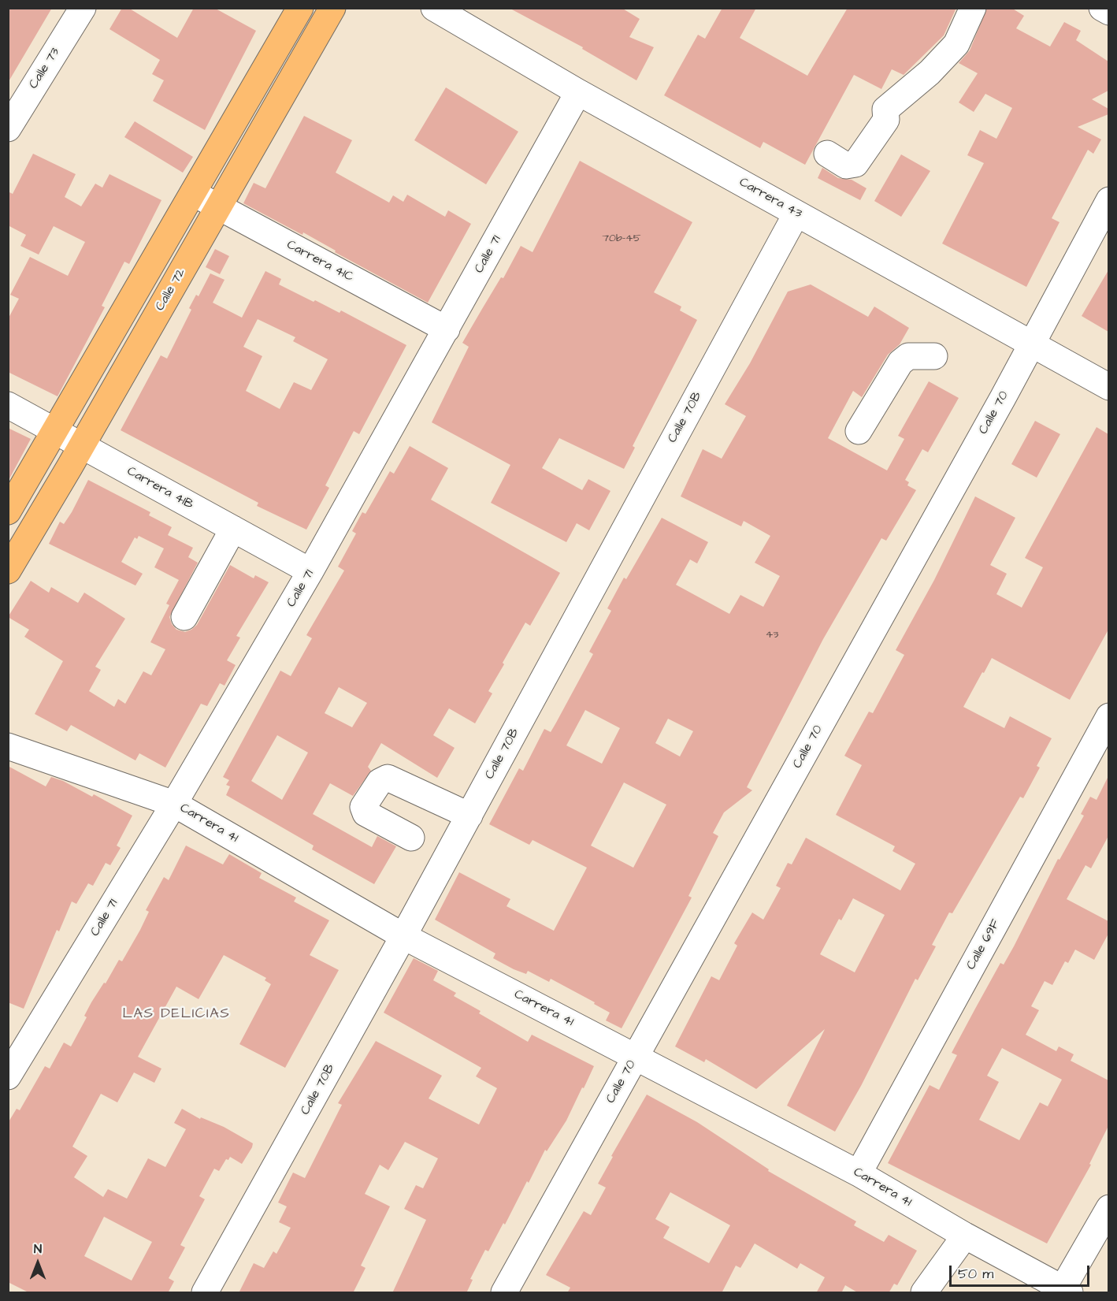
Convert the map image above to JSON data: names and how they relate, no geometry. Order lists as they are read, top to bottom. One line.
{"streets":{"main road":["Calle 72"],"street":["Calle 73","Carrera 43","Calle 71","Carrera 41C","Calle 70","Calle 70B","Carrera 41B","Carrera 41","Calle 69F"]},"crossings":[["Carrera 43","Calle 71"],["Carrera 43","Calle 70"],["Carrera 43","Calle 70B"],["Calle 71","Carrera 41C"],["Calle 71","Carrera 41B"],["Calle 71","Carrera 41"],["Carrera 41C","Calle 72"],["Calle 72","Carrera 41B"],["Calle 70","Carrera 41"],["Calle 70B","Carrera 41"],["Carrera 41","Calle 69F"]],"districts":["LAS DELICIAS"],"house_numbers":["70b-45","43"],"scale_bar":"50 m","north":"top"}
